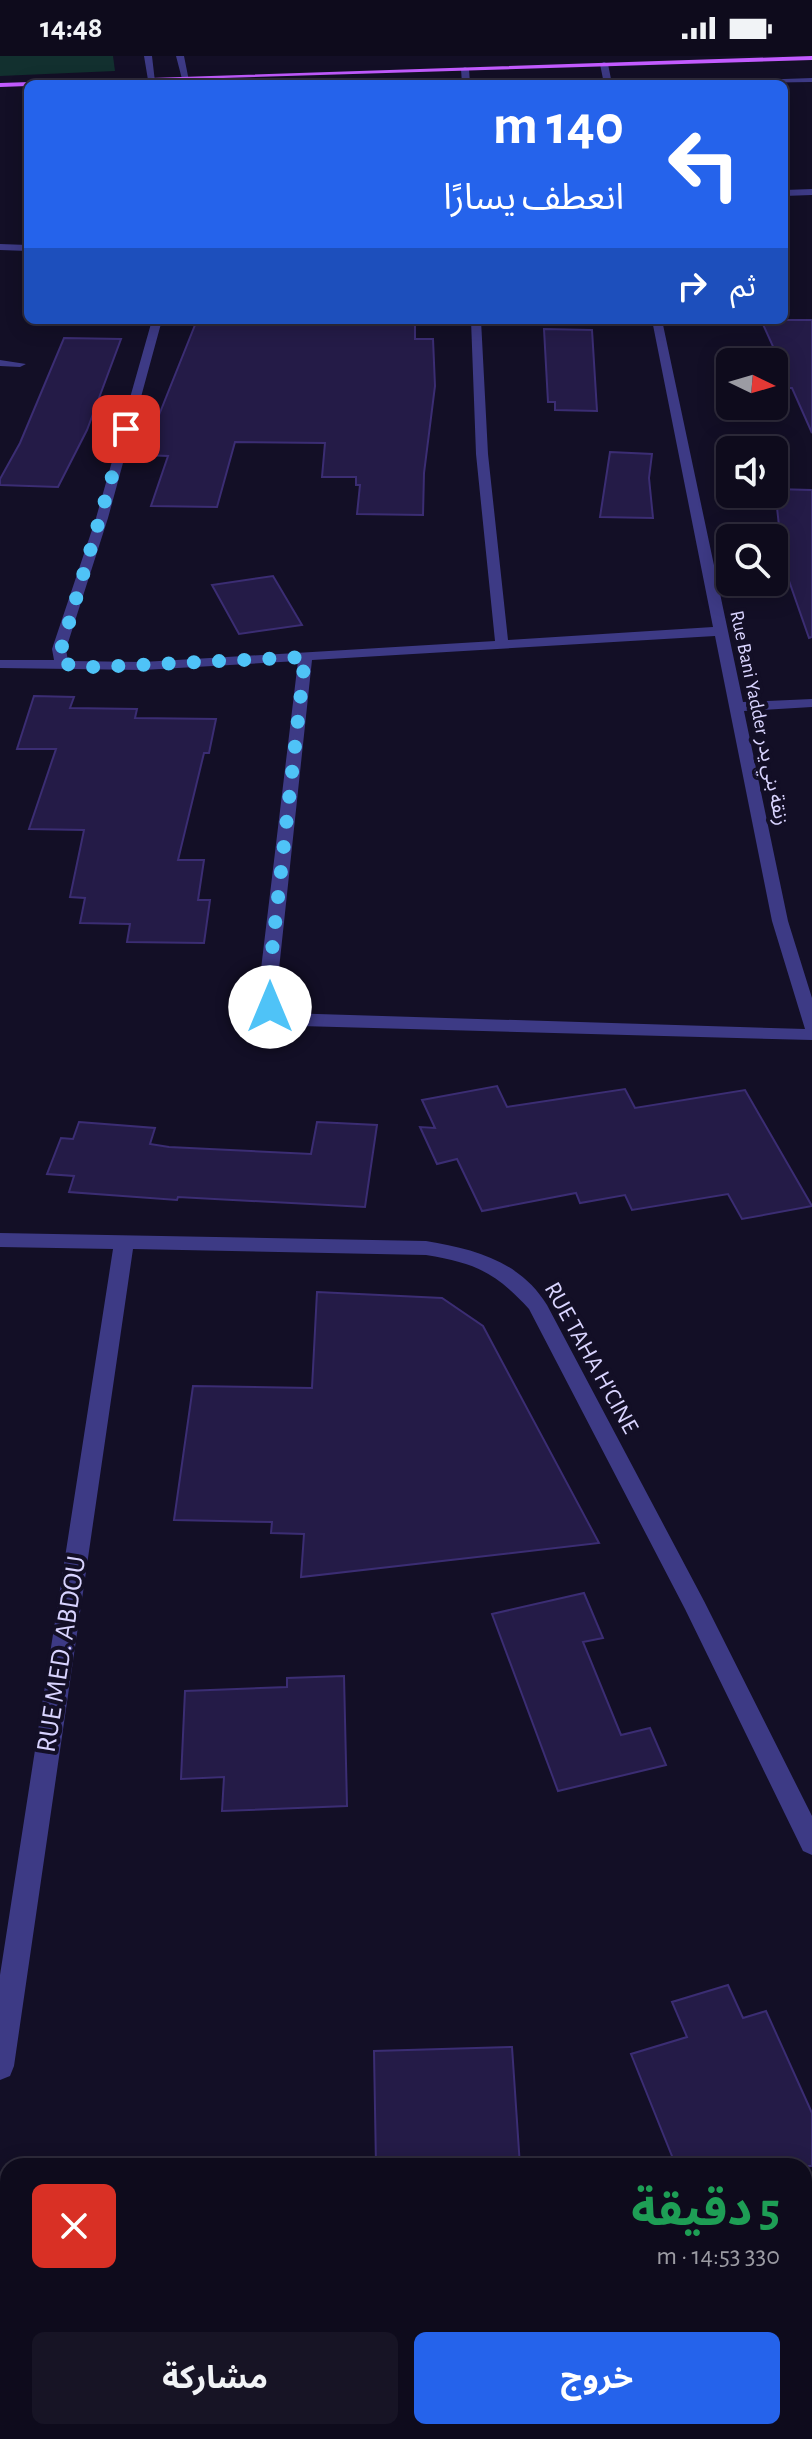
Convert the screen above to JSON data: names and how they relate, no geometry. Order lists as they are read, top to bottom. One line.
{"streets":{"street":["Rue Bani Yadder زنقة بني يدر","RUE TAHA H'CINE","RUE MED. ABDOU"]},"crossings":[["RUE TAHA H'CINE","RUE MED. ABDOU"]],"north":"right","page":{"status":"14:48","turn":["140 m","انعطف يسارًا"],"then":"ثم","heading":["5 دقيقة","330 m · 14:53"],"buttons":["خروج","مشاركة"]}}
